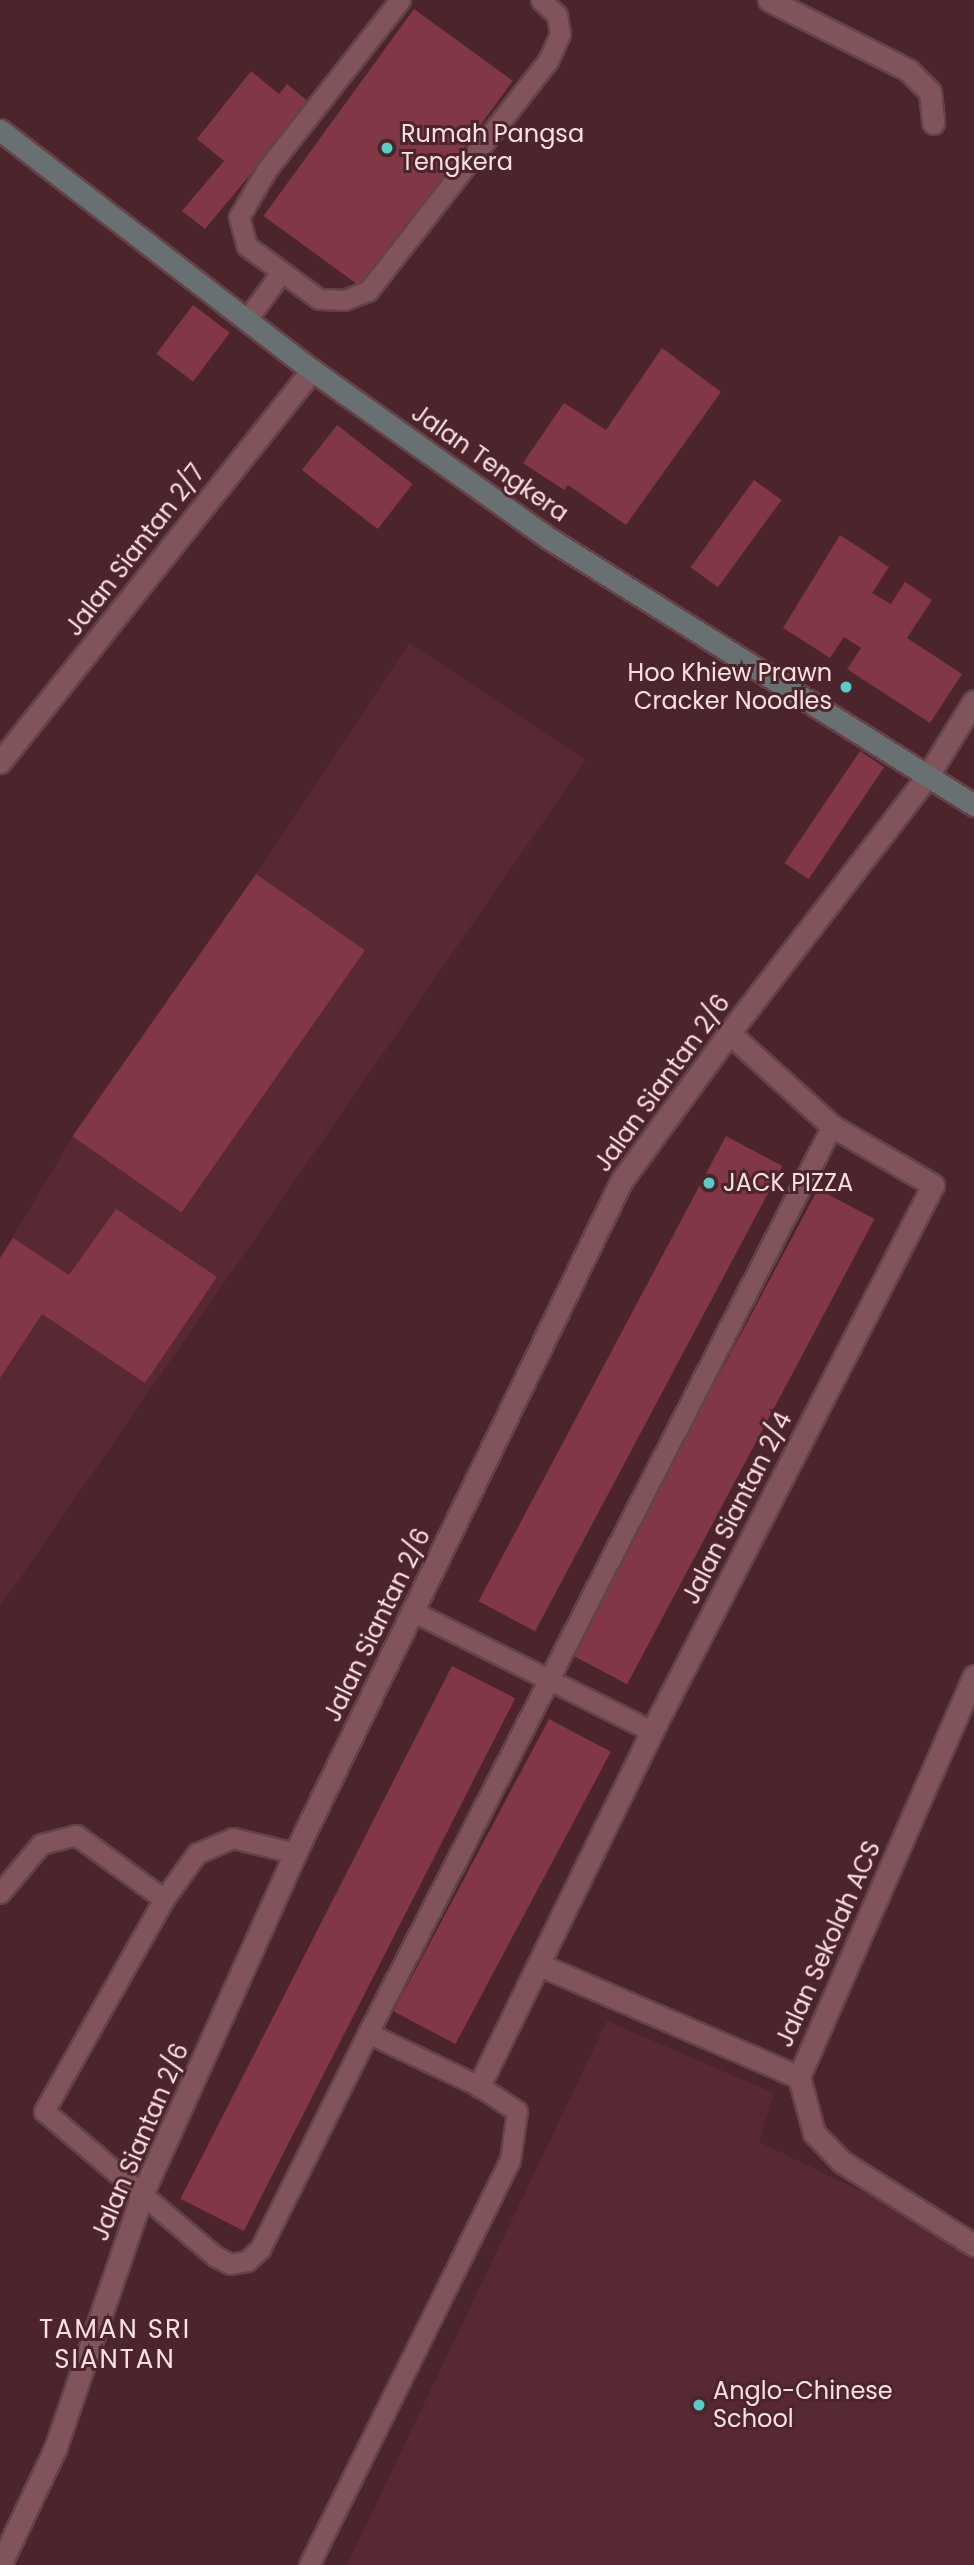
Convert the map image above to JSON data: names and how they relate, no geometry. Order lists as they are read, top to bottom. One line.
{"streets":{"main road":["Jalan Tengkera"],"street":["Jalan Siantan 2/7","Jalan Siantan 2/6","Jalan Siantan 2/4","Jalan Sekolah ACS"]},"crossings":[["Jalan Tengkera","Jalan Siantan 2/7"],["Jalan Tengkera","Jalan Siantan 2/6"],["Jalan Siantan 2/6","Jalan Siantan 2/4"]],"districts":["TAMAN SRI SIANTAN"],"places":["Rumah Pangsa Tengkera","Hoo Khiew Prawn Cracker Noodles","JACK PIZZA","Anglo-Chinese School"]}
